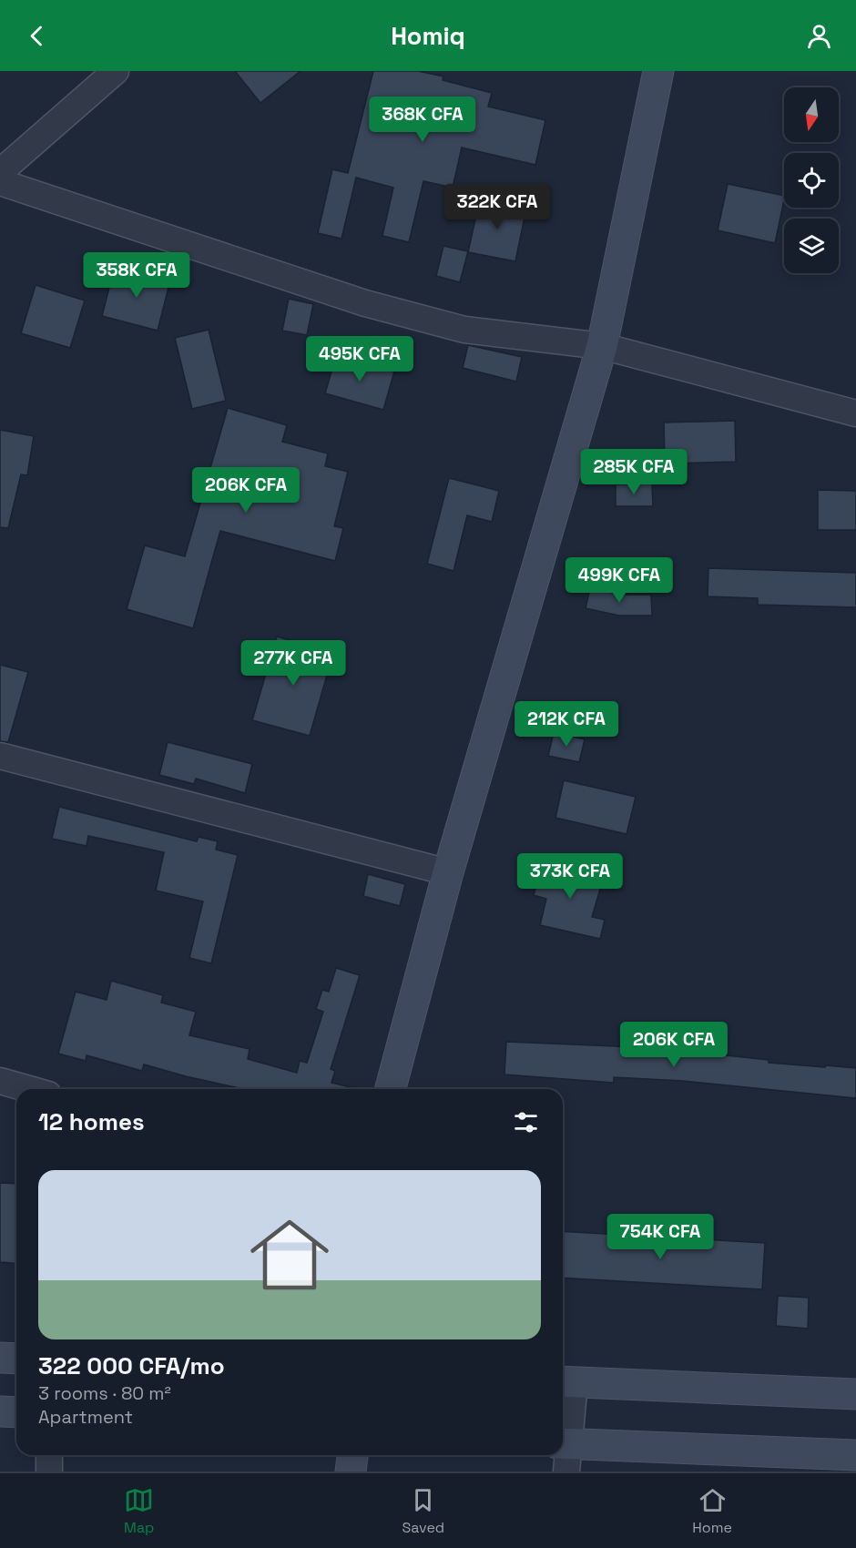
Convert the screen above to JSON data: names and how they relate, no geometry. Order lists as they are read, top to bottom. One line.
{"north":"bottom","page":{"header":"Homiq","price":["368K CFA","322K CFA","358K CFA","495K CFA","285K CFA","206K CFA","499K CFA","277K CFA","212K CFA","373K CFA","206K CFA","754K CFA"],"heading":"12 homes","list":[{"name":"322 000 CFA/mo","note":"3 rooms · 80 m² · Apartment"}],"tabs":["Map","Saved","Home"]}}
